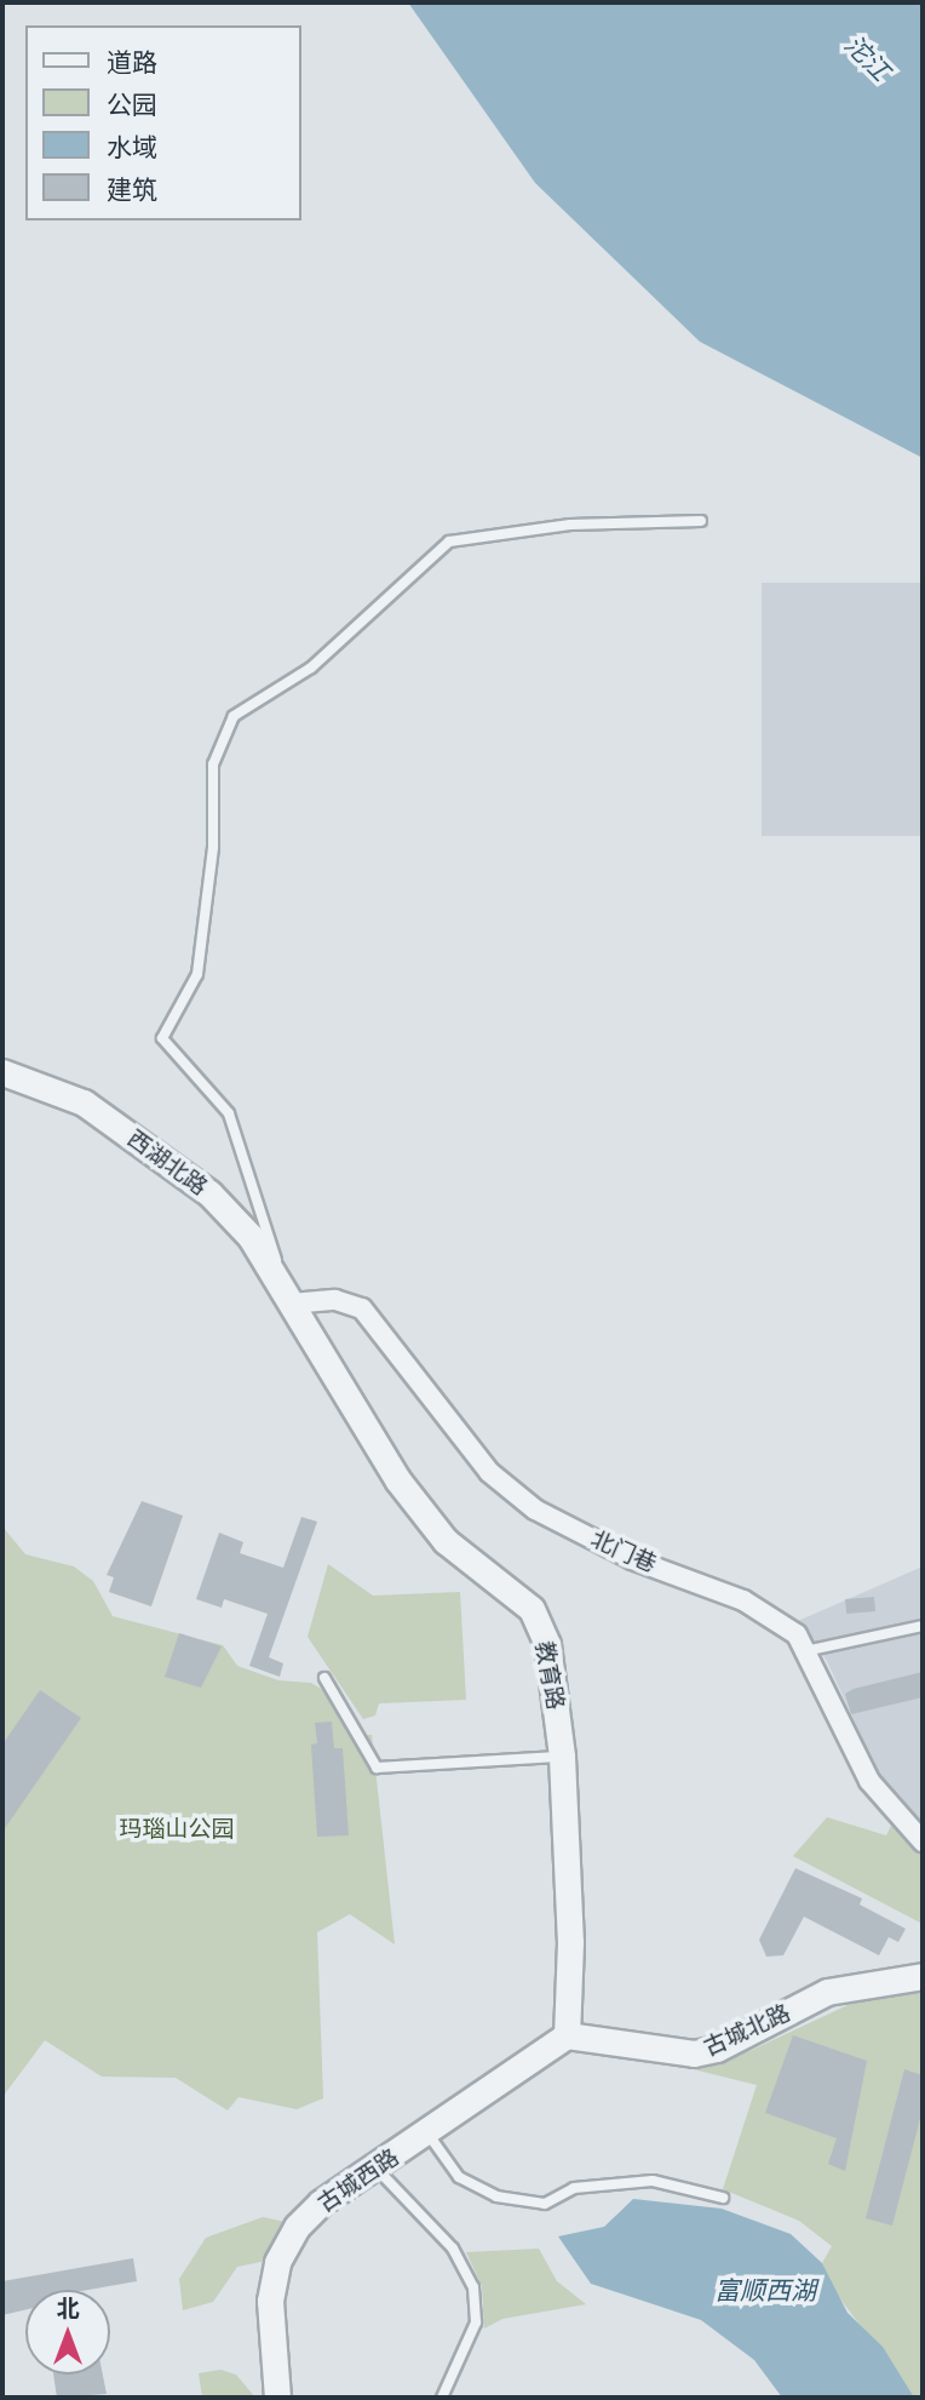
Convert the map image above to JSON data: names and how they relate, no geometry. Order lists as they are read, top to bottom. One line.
{"streets":{"street":["西湖北路","北门巷","教育路","古城北路","古城西路"]},"crossings":[["西湖北路","北门巷"],["西湖北路","教育路"],["北门巷","教育路"],["教育路","古城北路"],["教育路","古城西路"],["古城北路","古城西路"]],"water":["沱江","富顺西湖"],"parks":["玛瑙山公园"],"legend":["道路","公园","水域","建筑"],"north":"top"}
